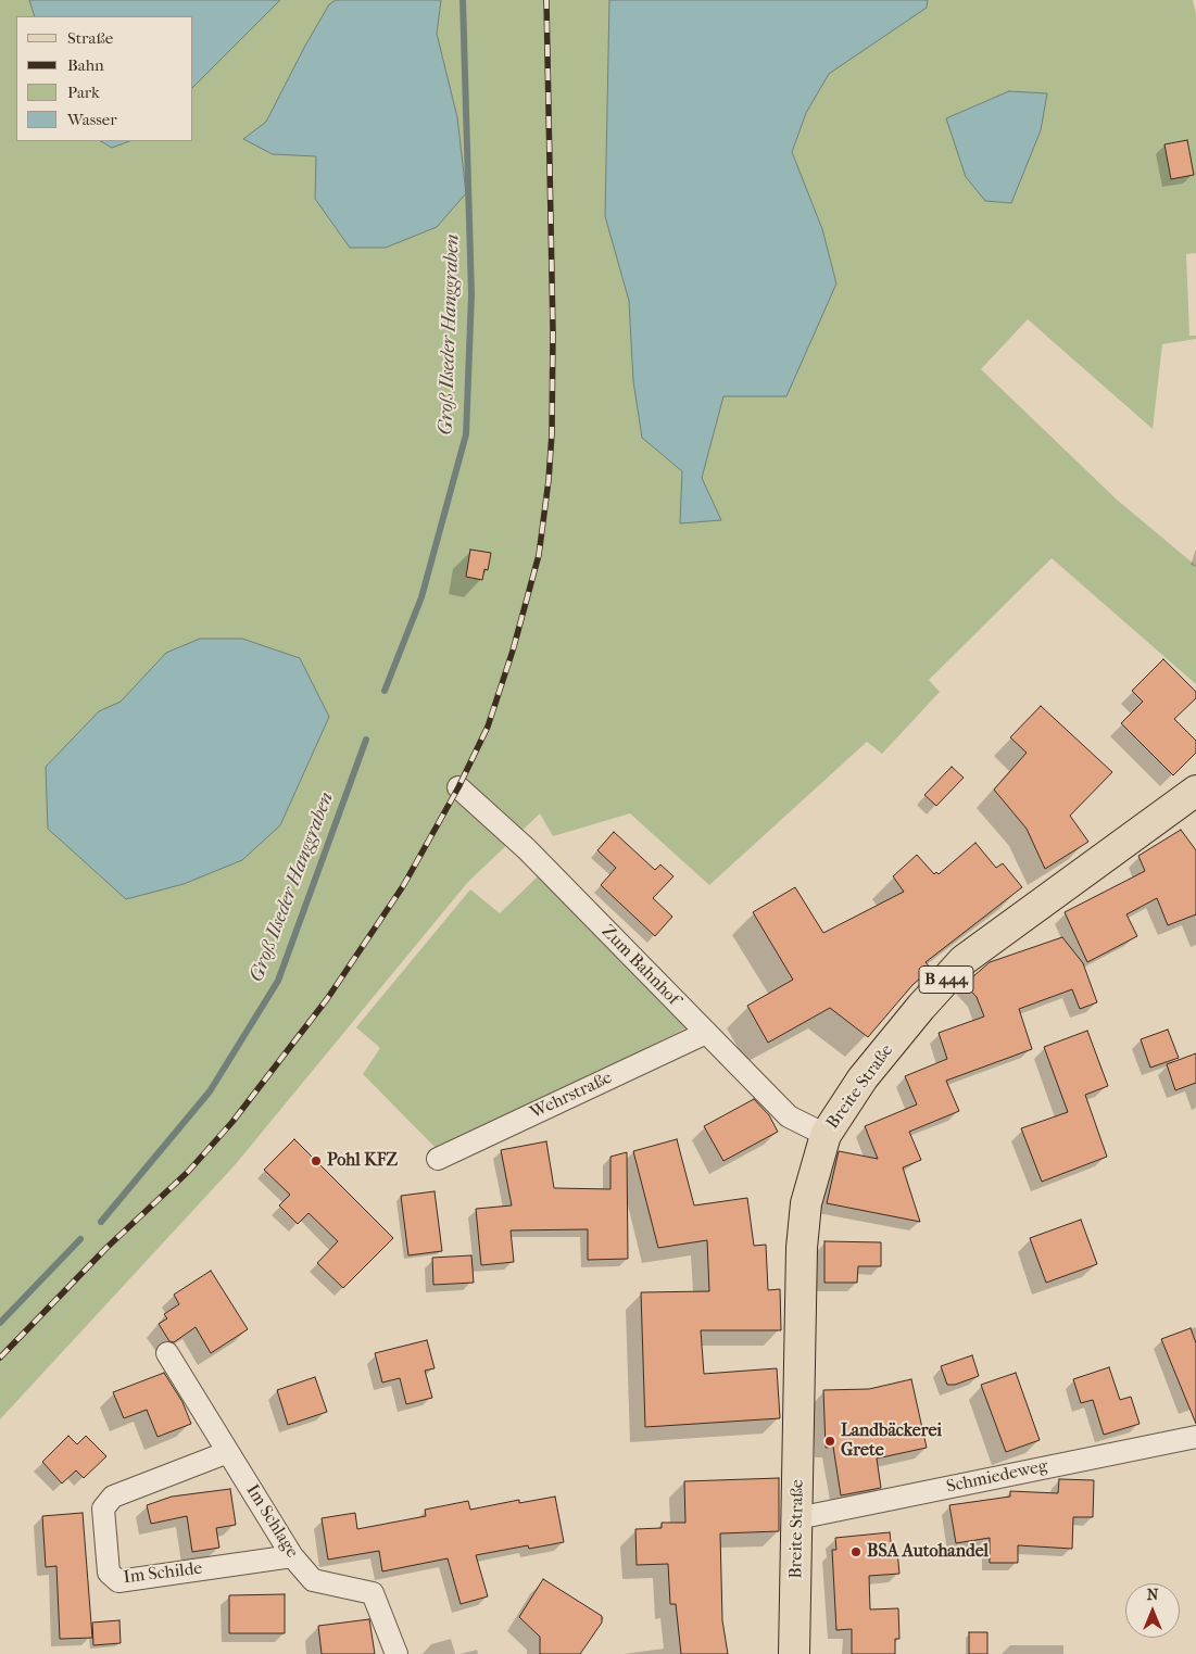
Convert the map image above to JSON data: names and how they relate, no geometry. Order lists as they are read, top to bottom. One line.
{"streets":{"main road":["B 444","Breite Straße"],"street":["Zum Bahnhof","Wehrstraße","Schmiedeweg","Im Schlage","Im Schilde"]},"crossings":[["Zum Bahnhof","Breite Straße"],["Zum Bahnhof","Wehrstraße"],["Breite Straße","Schmiedeweg"],["Im Schlage","Im Schilde"]],"water":["Groß Ilseder Hanggraben"],"places":["Pohl KFZ","Landbäckerei Grete","BSA Autohandel"],"legend":["Straße","Bahn","Park","Wasser"],"north":"top"}
